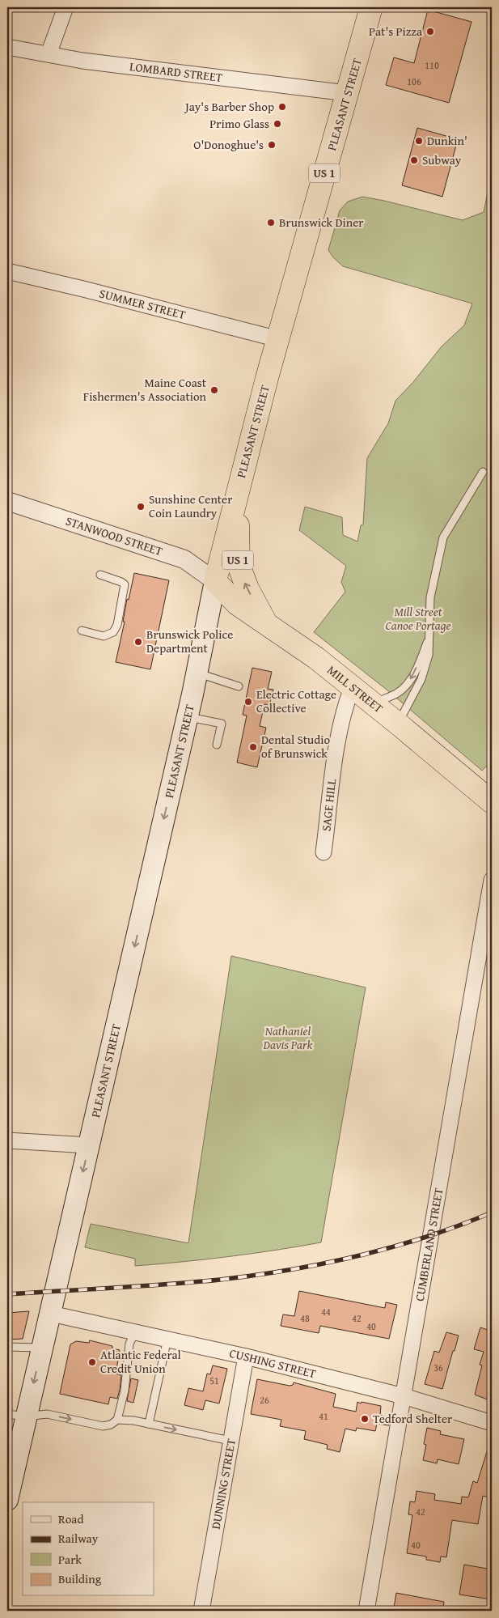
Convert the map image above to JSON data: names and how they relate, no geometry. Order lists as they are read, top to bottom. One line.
{"streets":{"highway":["PLEASANT STREET","US 1","MILL STREET"],"street":["LOMBARD STREET","SUMMER STREET","STANWOOD STREET","SAGE HILL","CUMBERLAND STREET","CUSHING STREET","DUNNING STREET"]},"crossings":[["LOMBARD STREET","PLEASANT STREET"],["PLEASANT STREET","US 1"],["PLEASANT STREET","SUMMER STREET"],["PLEASANT STREET","STANWOOD STREET"],["PLEASANT STREET","MILL STREET"],["PLEASANT STREET","CUSHING STREET"],["US 1","MILL STREET"],["STANWOOD STREET","MILL STREET"],["MILL STREET","SAGE HILL"],["CUMBERLAND STREET","CUSHING STREET"],["CUSHING STREET","DUNNING STREET"]],"one_way":["PLEASANT STREET"],"parks":["Mill Street Canoe Portage","Nathaniel Davis Park"],"places":["Pat's Pizza","Jay's Barber Shop","Primo Glass","Dunkin'","O'Donoghue's","Subway","Brunswick Diner","Maine Coast Fishermen's Association","Sunshine Center Coin Laundry","Brunswick Police Department","Electric Cottage Collective","Dental Studio of Brunswick","Atlantic Federal Credit Union","Tedford Shelter"],"house_numbers":["110","106","44","48","42","40","36","51","26","41","42","40"],"legend":["Road","Railway","Park","Building"]}
